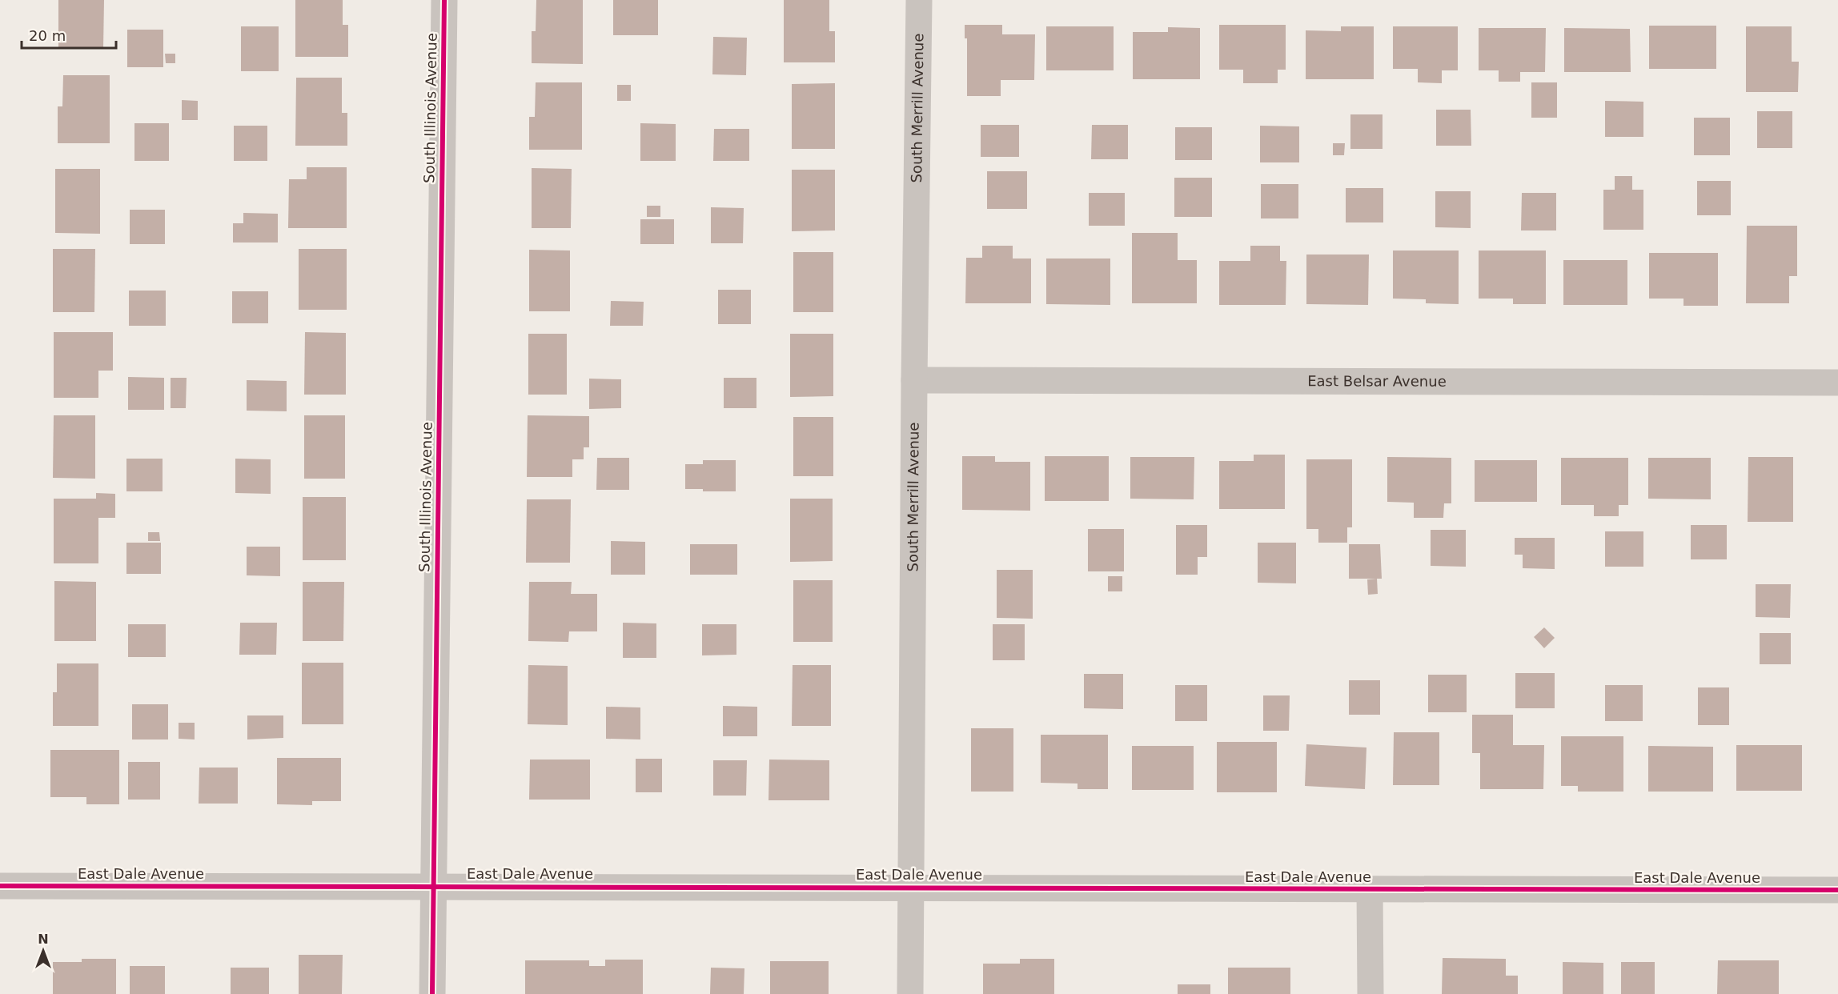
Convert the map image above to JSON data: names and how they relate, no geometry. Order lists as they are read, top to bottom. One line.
{"streets":{"street":["South Illinois Avenue","South Merrill Avenue","East Belsar Avenue","East Dale Avenue"]},"crossings":[["South Illinois Avenue","East Dale Avenue"],["South Merrill Avenue","East Belsar Avenue"],["South Merrill Avenue","East Dale Avenue"]],"scale_bar":"20 m","north":"top"}
